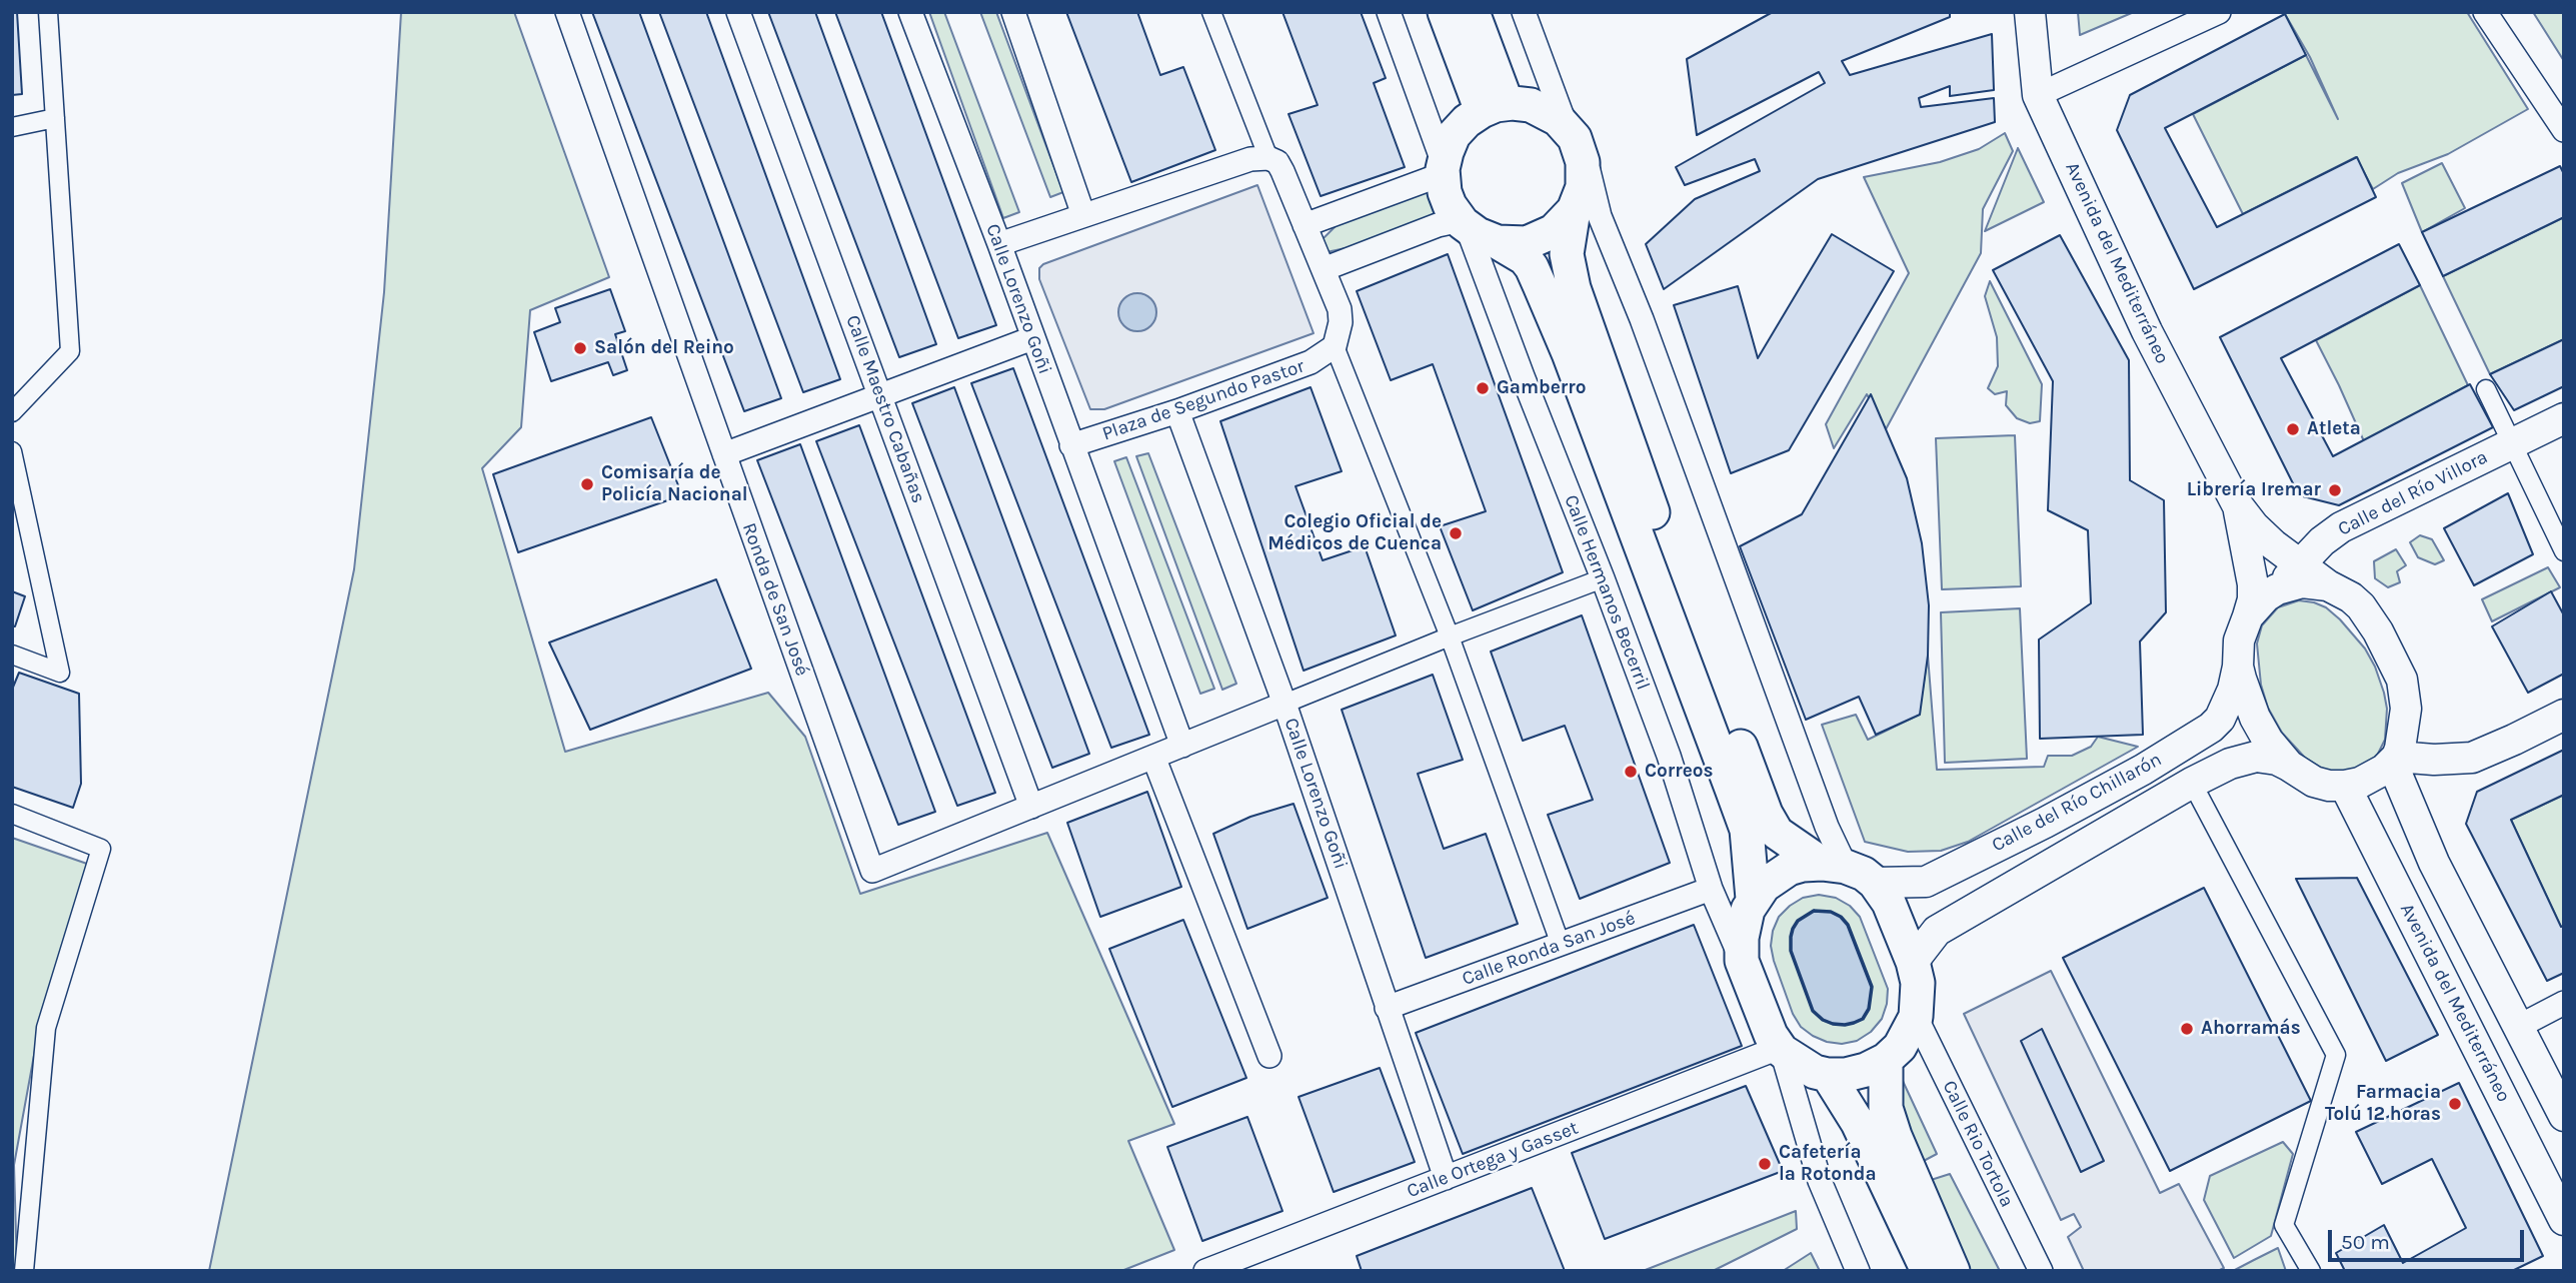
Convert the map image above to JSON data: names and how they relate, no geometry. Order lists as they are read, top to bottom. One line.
{"streets":{"main road":["Calle Hermanos Becerril"],"street":["Avenida del Mediterráneo","Calle Lorenzo Goñi","Plaza de Segundo Pastor","Calle Maestro Cabañas","Calle del Río Villora","Ronda de San José","Calle del Río Chillarón","Calle Ronda San José","Calle Rio Tortola","Calle Ortega y Gasset"]},"crossings":[["Avenida del Mediterráneo","Calle del Río Villora"],["Avenida del Mediterráneo","Calle del Río Chillarón"],["Calle Lorenzo Goñi","Plaza de Segundo Pastor"],["Calle Lorenzo Goñi","Calle Ronda San José"],["Calle Lorenzo Goñi","Calle Ortega y Gasset"],["Calle Maestro Cabañas","Ronda de San José"],["Calle del Río Villora","Calle del Río Chillarón"],["Calle Hermanos Becerril","Calle del Río Chillarón"],["Calle Hermanos Becerril","Calle Ronda San José"],["Calle Hermanos Becerril","Calle Rio Tortola"],["Calle Hermanos Becerril","Calle Ortega y Gasset"],["Calle del Río Chillarón","Calle Rio Tortola"],["Calle del Río Chillarón","Calle Ortega y Gasset"],["Calle Rio Tortola","Calle Ortega y Gasset"]],"places":["Salón del Reino","Gamberro","Atleta","Comisaría de Policía Nacional","Librería Iremar","Colegio Oficial de Médicos de Cuenca","Correos","Ahorramás","Farmacia Tolú 12 horas","Cafetería la Rotonda"],"scale_bar":"50 m"}
